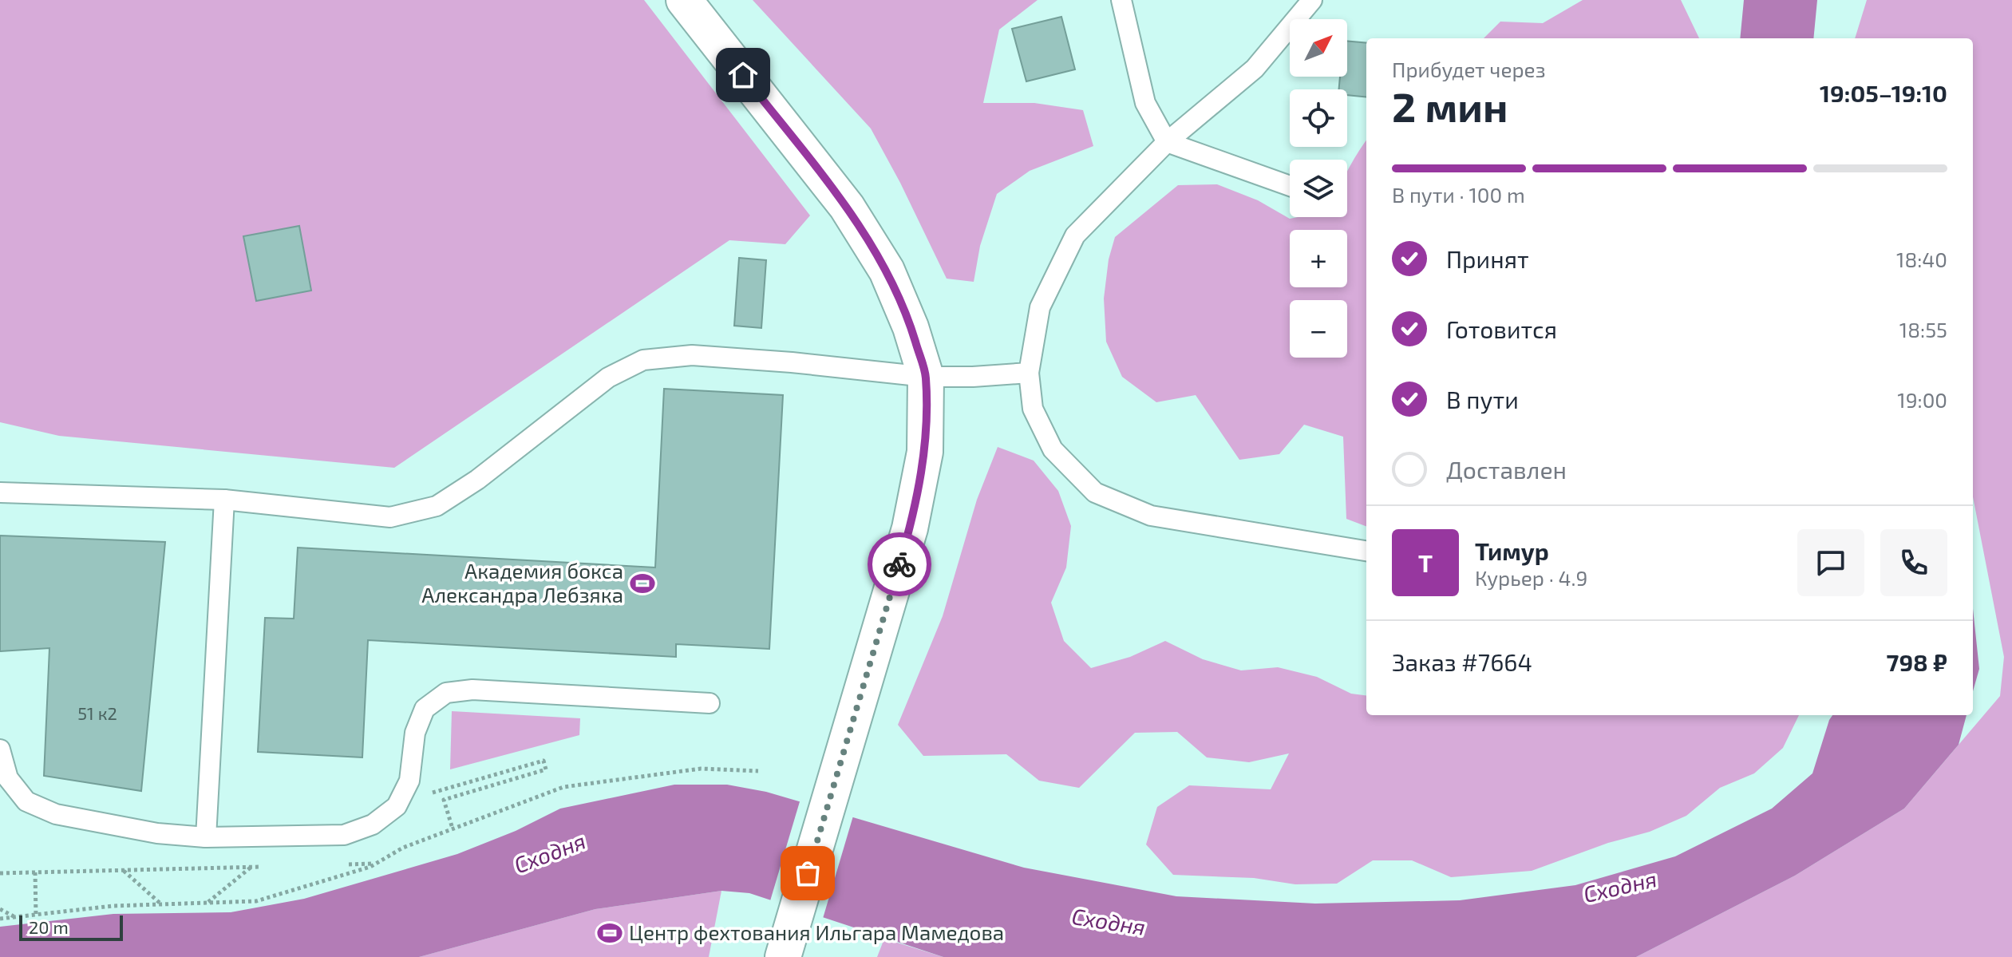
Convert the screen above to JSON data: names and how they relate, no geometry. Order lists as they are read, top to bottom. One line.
{"water":["Сходня"],"places":{"sports":["Академия бокса Александра Лебзяка","Центр фехтования Ильгара Мамедова"]},"house_numbers":["51 к2"],"scale_bar":"20 m","north":"top right","page":{"map_buttons":["+","−"],"heading":["2 мин","Прибудет через","19:05–19:10"],"panel":["Тимур","Курьер · 4.9","Заказ #7664","798 ₽"],"bar":"В пути · 100 m","list":[["Принят","18:40"],["Готовится","18:55"],["В пути","19:00"],"Доставлен"],"round":"Т","scale":"20 m"}}
